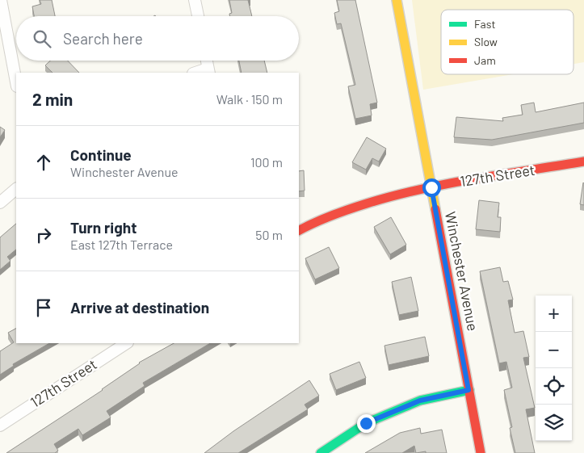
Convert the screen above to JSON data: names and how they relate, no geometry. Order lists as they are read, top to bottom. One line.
{"streets":{"street":["127th Street","Winchester Avenue"]},"crossings":[["127th Street","Winchester Avenue"]],"legend":["Fast","Slow","Jam"],"page":{"search":"Search here","heading":["2 min","Walk · 150 m"],"list":[["Continue","Winchester Avenue","100 m"],["Turn right","East 127th Terrace","50 m"],"Arrive at destination"],"map_buttons":["+","−"]}}
